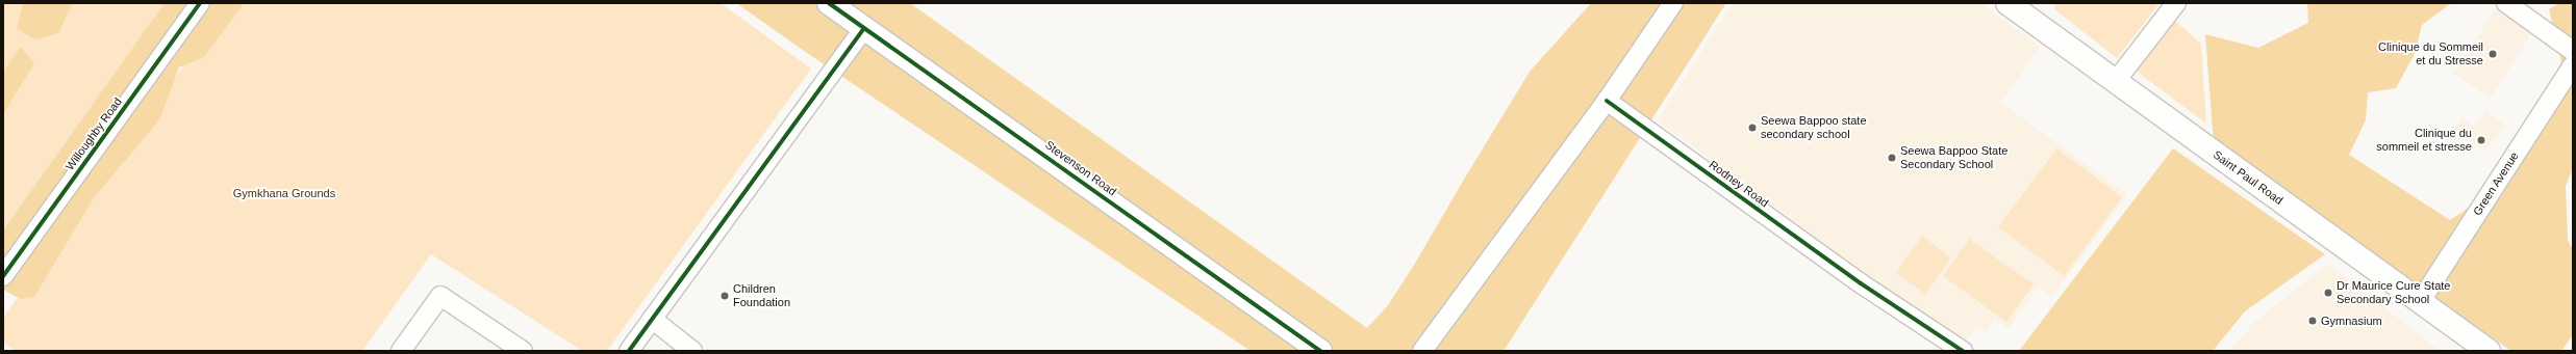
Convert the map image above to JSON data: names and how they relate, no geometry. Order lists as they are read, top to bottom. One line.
{"streets":{"street":["Willoughby Road","Stevenson Road","Saint Paul Road","Rodney Road","Green Avenue"]},"crossings":[["Saint Paul Road","Green Avenue"]],"parks":["Gymkhana Grounds"],"places":["Clinique du Sommeil et du Stresse","Seewa Bappoo state secondary school","Clinique du sommeil et stresse","Seewa Bappoo State Secondary School","Dr Maurice Cure State Secondary School","Children Foundation","Gymnasium"]}
